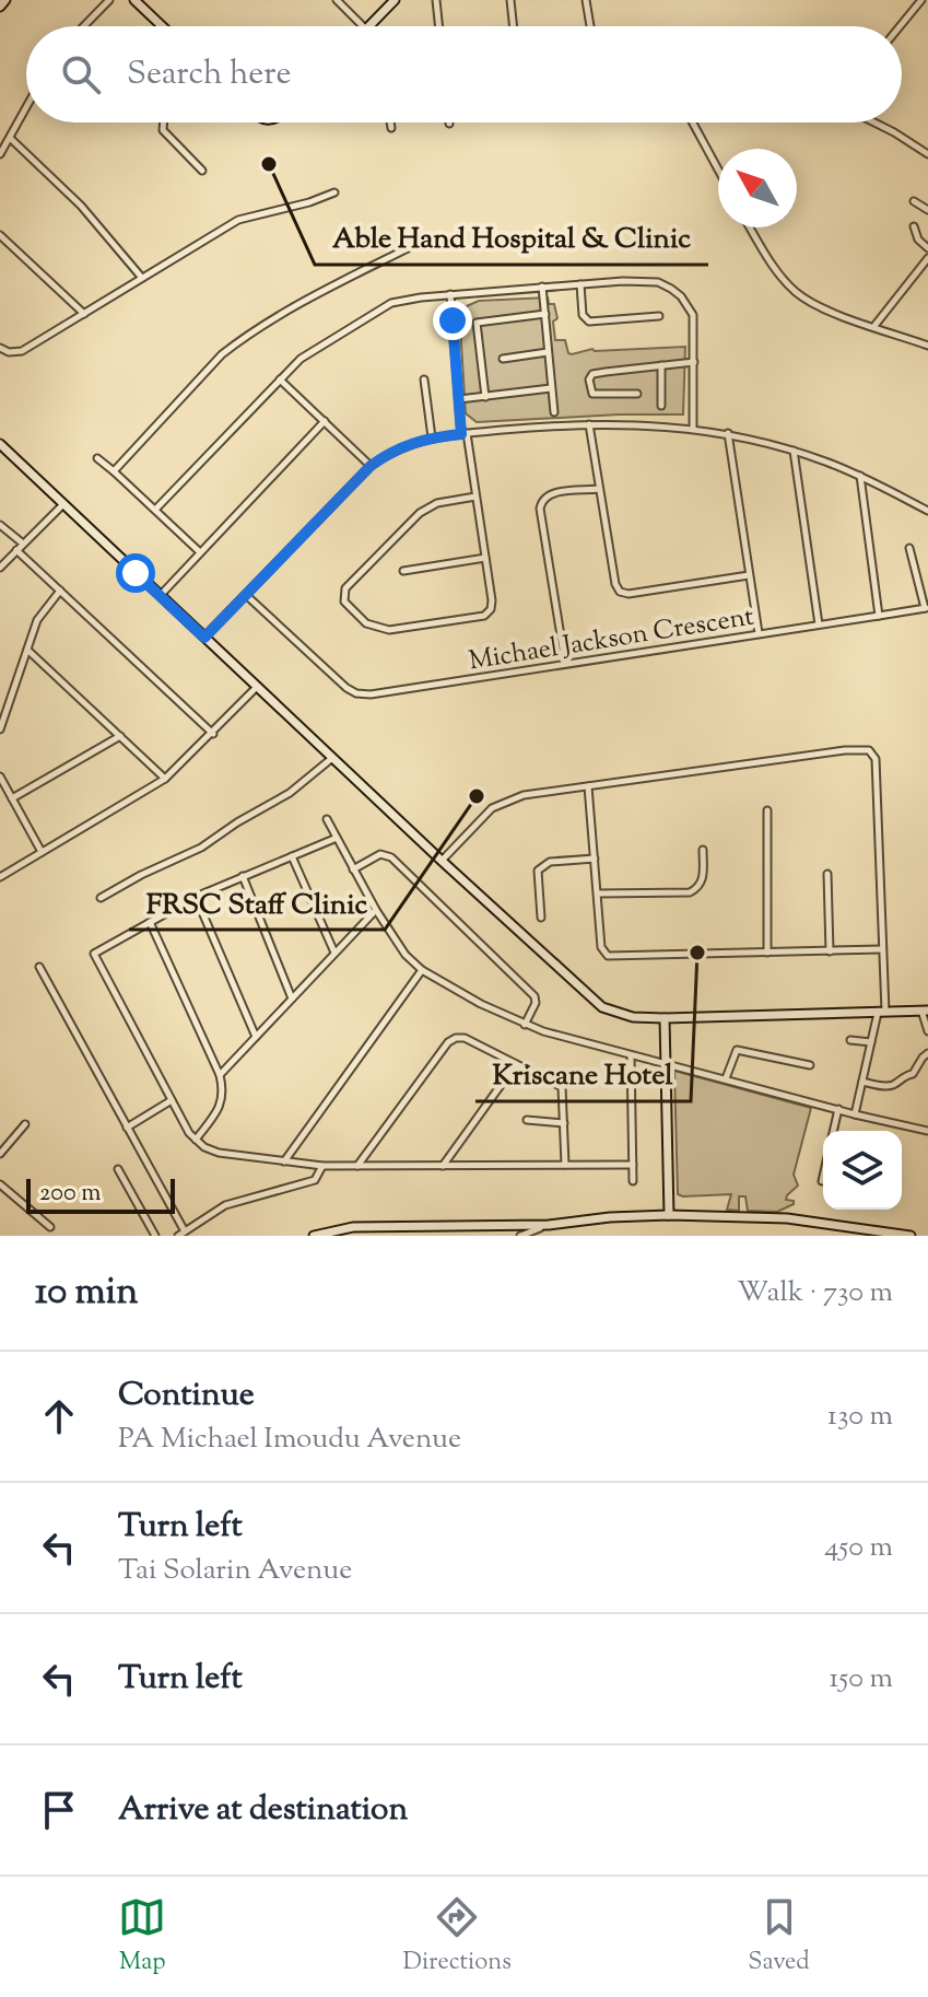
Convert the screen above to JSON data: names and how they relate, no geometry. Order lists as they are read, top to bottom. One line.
{"streets":{"street":["Michael Jackson Crescent"]},"places":["Able Hand Hospital & Clinic","FRSC Staff Clinic","Kriscane Hotel"],"scale_bar":"200 m","north":"top left","page":{"search":"Search here","scale":"200 m","heading":["10 min","Walk · 730 m"],"list":[["Continue","PA Michael Imoudu Avenue","130 m"],["Turn left","Tai Solarin Avenue","450 m"],["Turn left","150 m"],"Arrive at destination"],"nav":["Map","Directions","Saved"]}}
